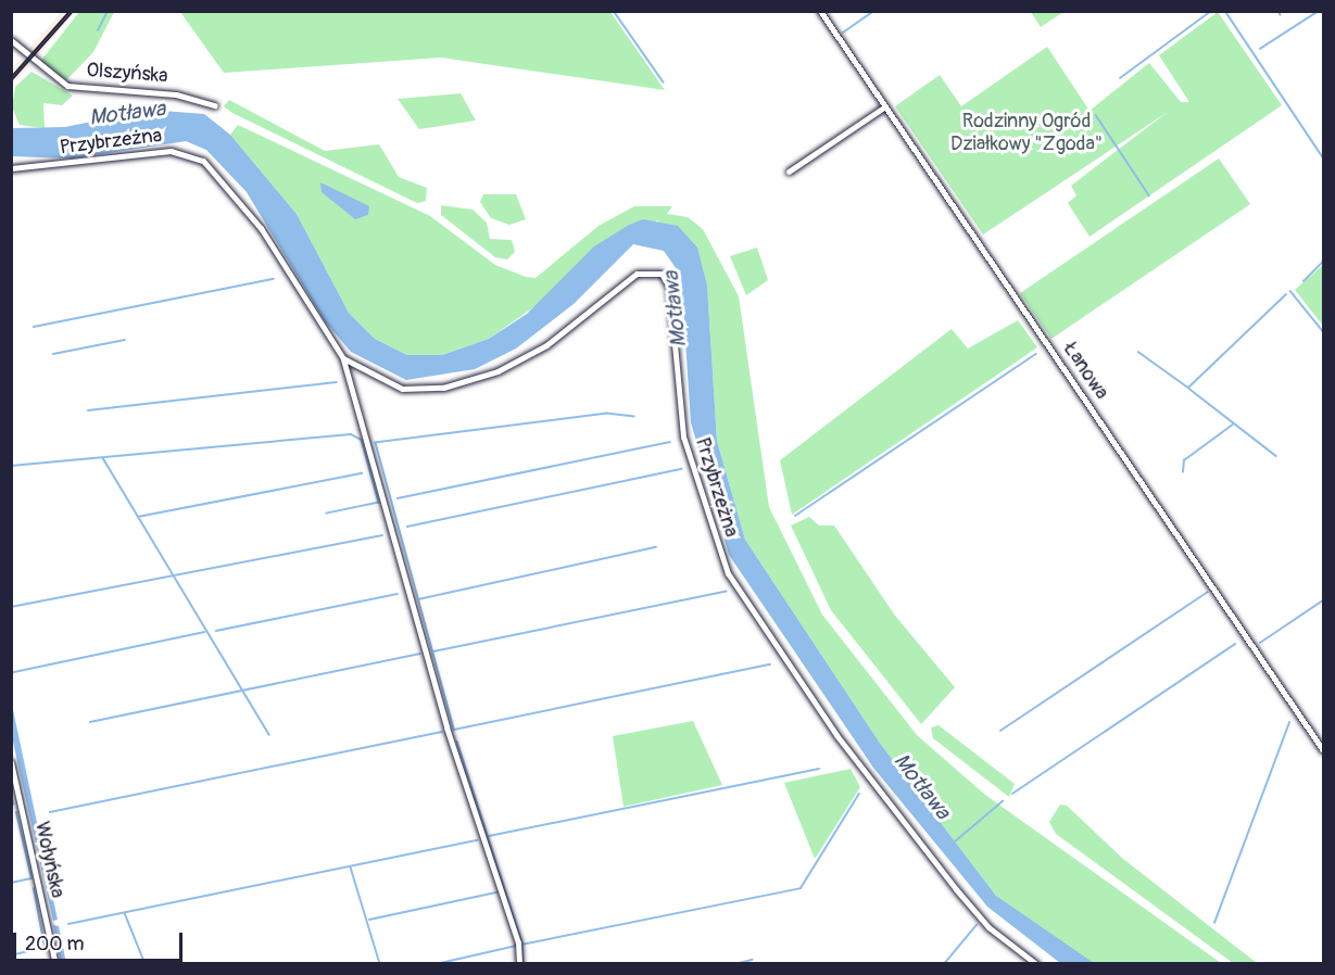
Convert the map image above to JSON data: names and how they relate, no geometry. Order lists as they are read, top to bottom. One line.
{"streets":{"street":["Olszyńska","Przybrzeżna","Łanowa","Wołyńska"]},"water":["Motława"],"parks":["Rodzinny Ogród Działkowy \"Zgoda\""],"scale_bar":"200 m"}
